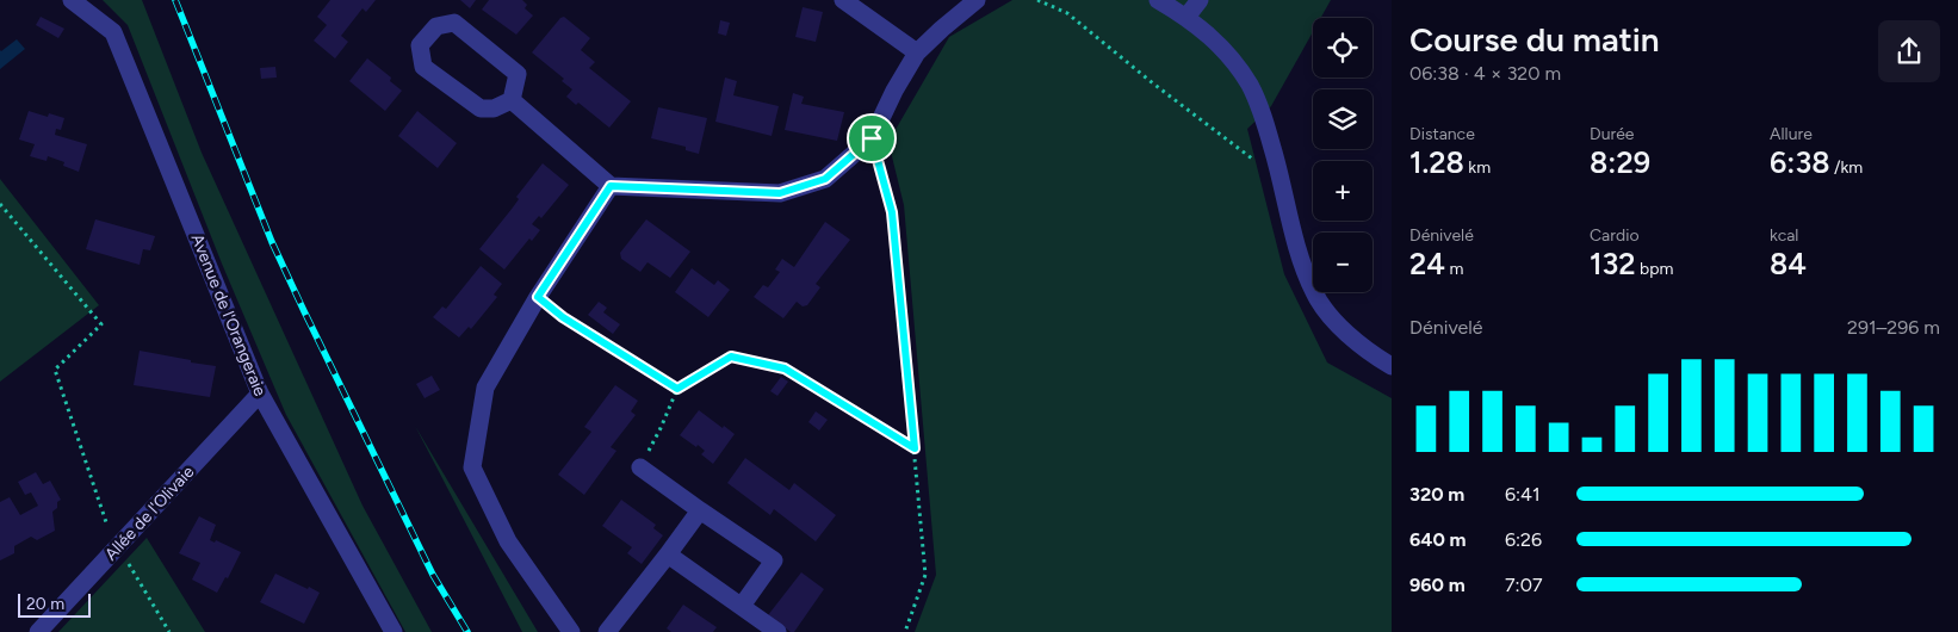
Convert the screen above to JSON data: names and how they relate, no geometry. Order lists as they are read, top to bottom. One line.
{"streets":{"street":["Avenue de l'Orangeraie","Allée de l'Olivaie"]},"crossings":[["Avenue de l'Orangeraie","Allée de l'Olivaie"]],"scale_bar":"20 m","page":{"heading":["Course du matin","06:38 · 4 × 320 m"],"map_buttons":["+","−"],"stats":[["Distance","1.28 km"],["Durée","8:29"],["Allure","6:38 /km"],["Dénivelé","24 m"],["Cardio","132 bpm"],["kcal","84"]],"chart":["Dénivelé","291–296 m"],"list":[{"name":"320 m","note":"6:41"},{"name":"640 m","note":"6:26"},{"name":"960 m","note":"7:07"}],"scale":"20 m"}}
